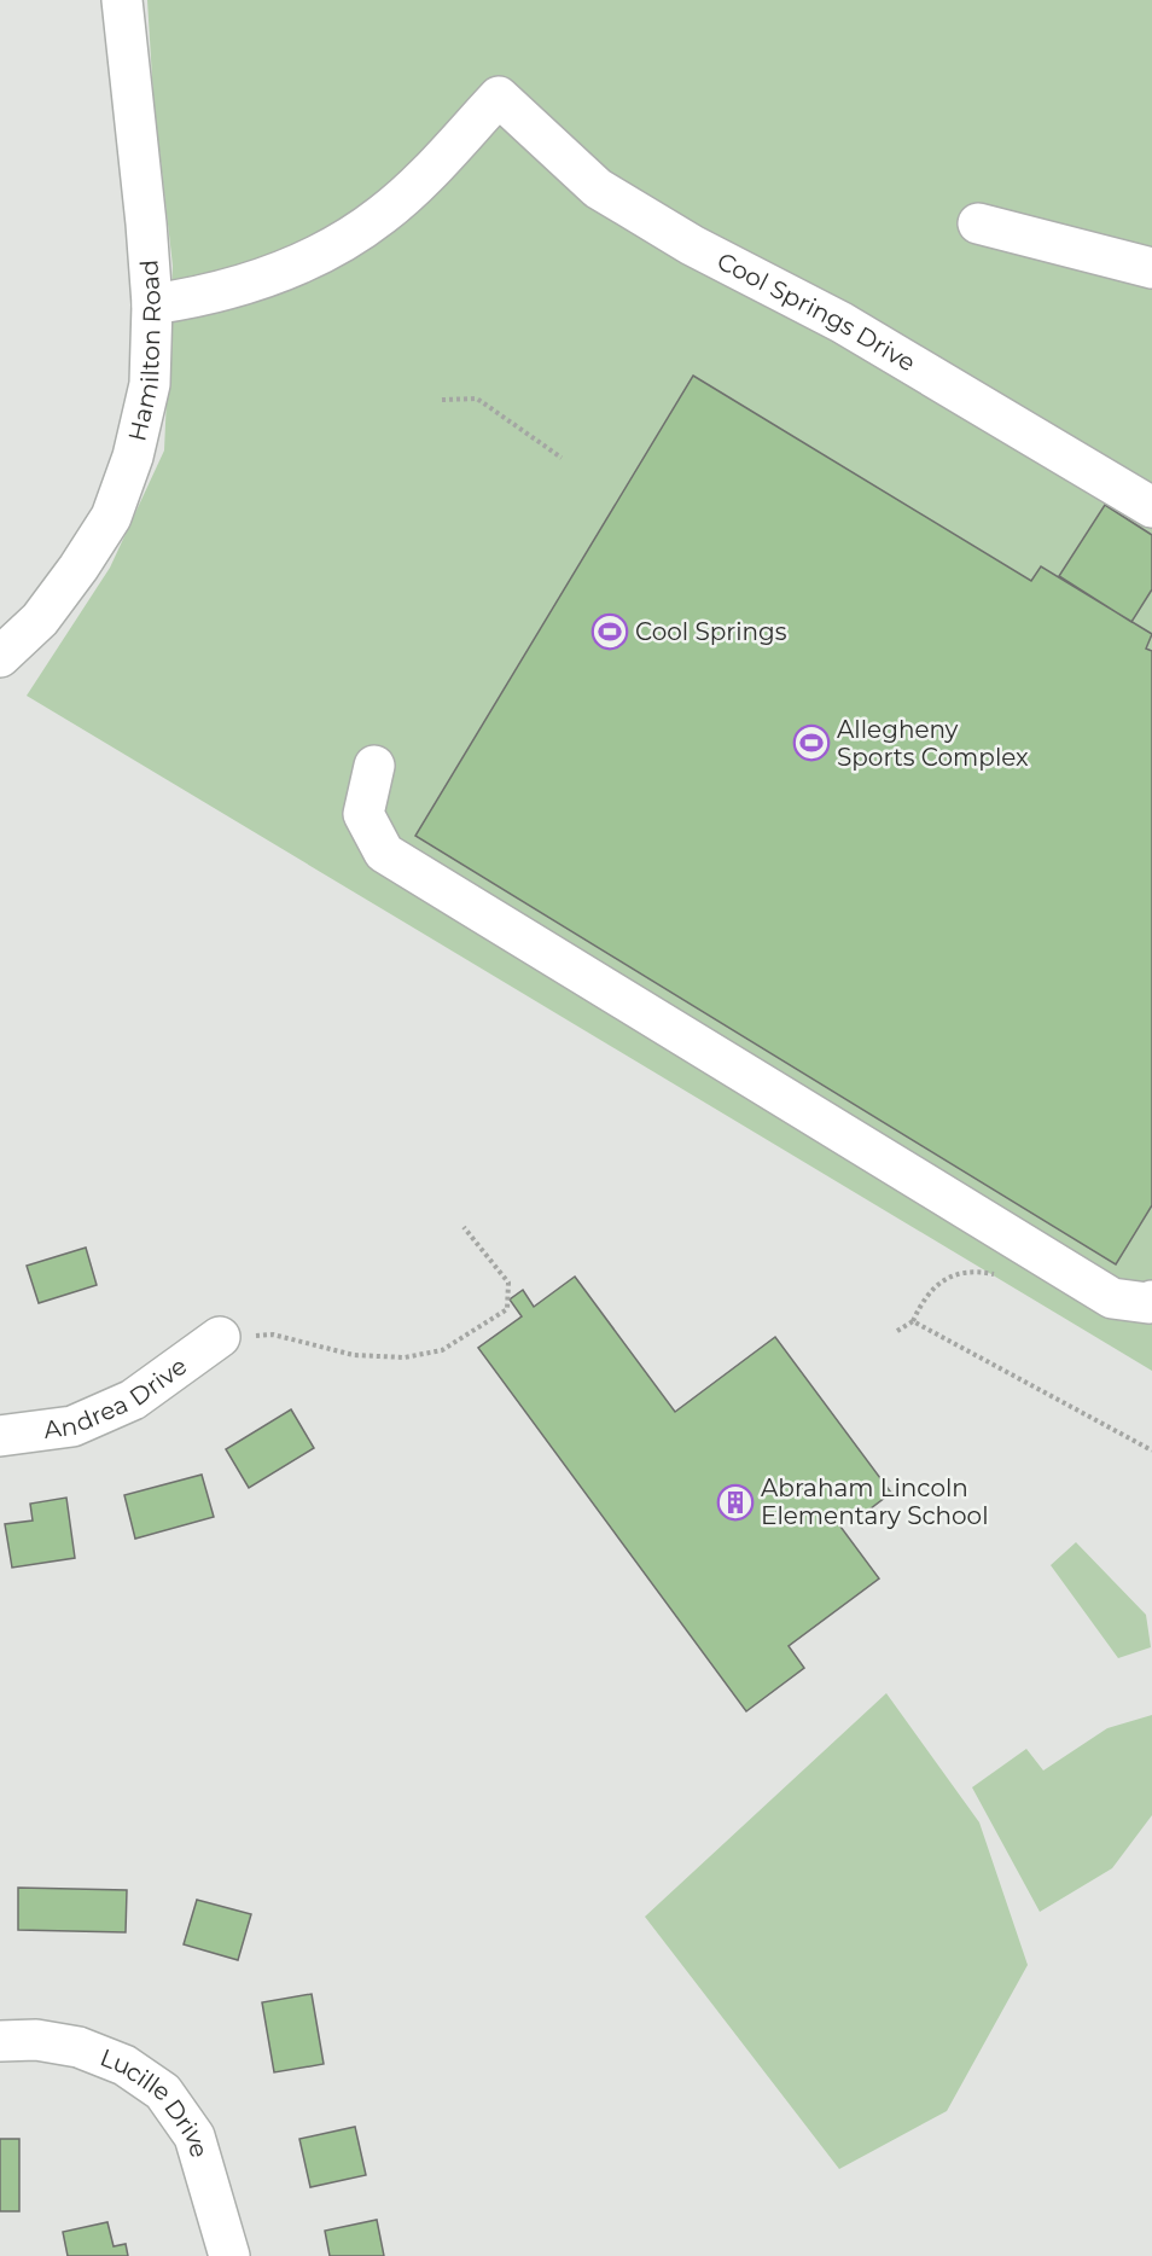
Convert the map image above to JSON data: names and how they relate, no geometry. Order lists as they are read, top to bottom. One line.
{"streets":{"street":["Cool Springs Drive","Hamilton Road","Andrea Drive","Lucille Drive"]},"crossings":[["Cool Springs Drive","Hamilton Road"]],"places":{"sports":["Cool Springs","Allegheny Sports Complex"],"building":["Abraham Lincoln Elementary School"]}}
